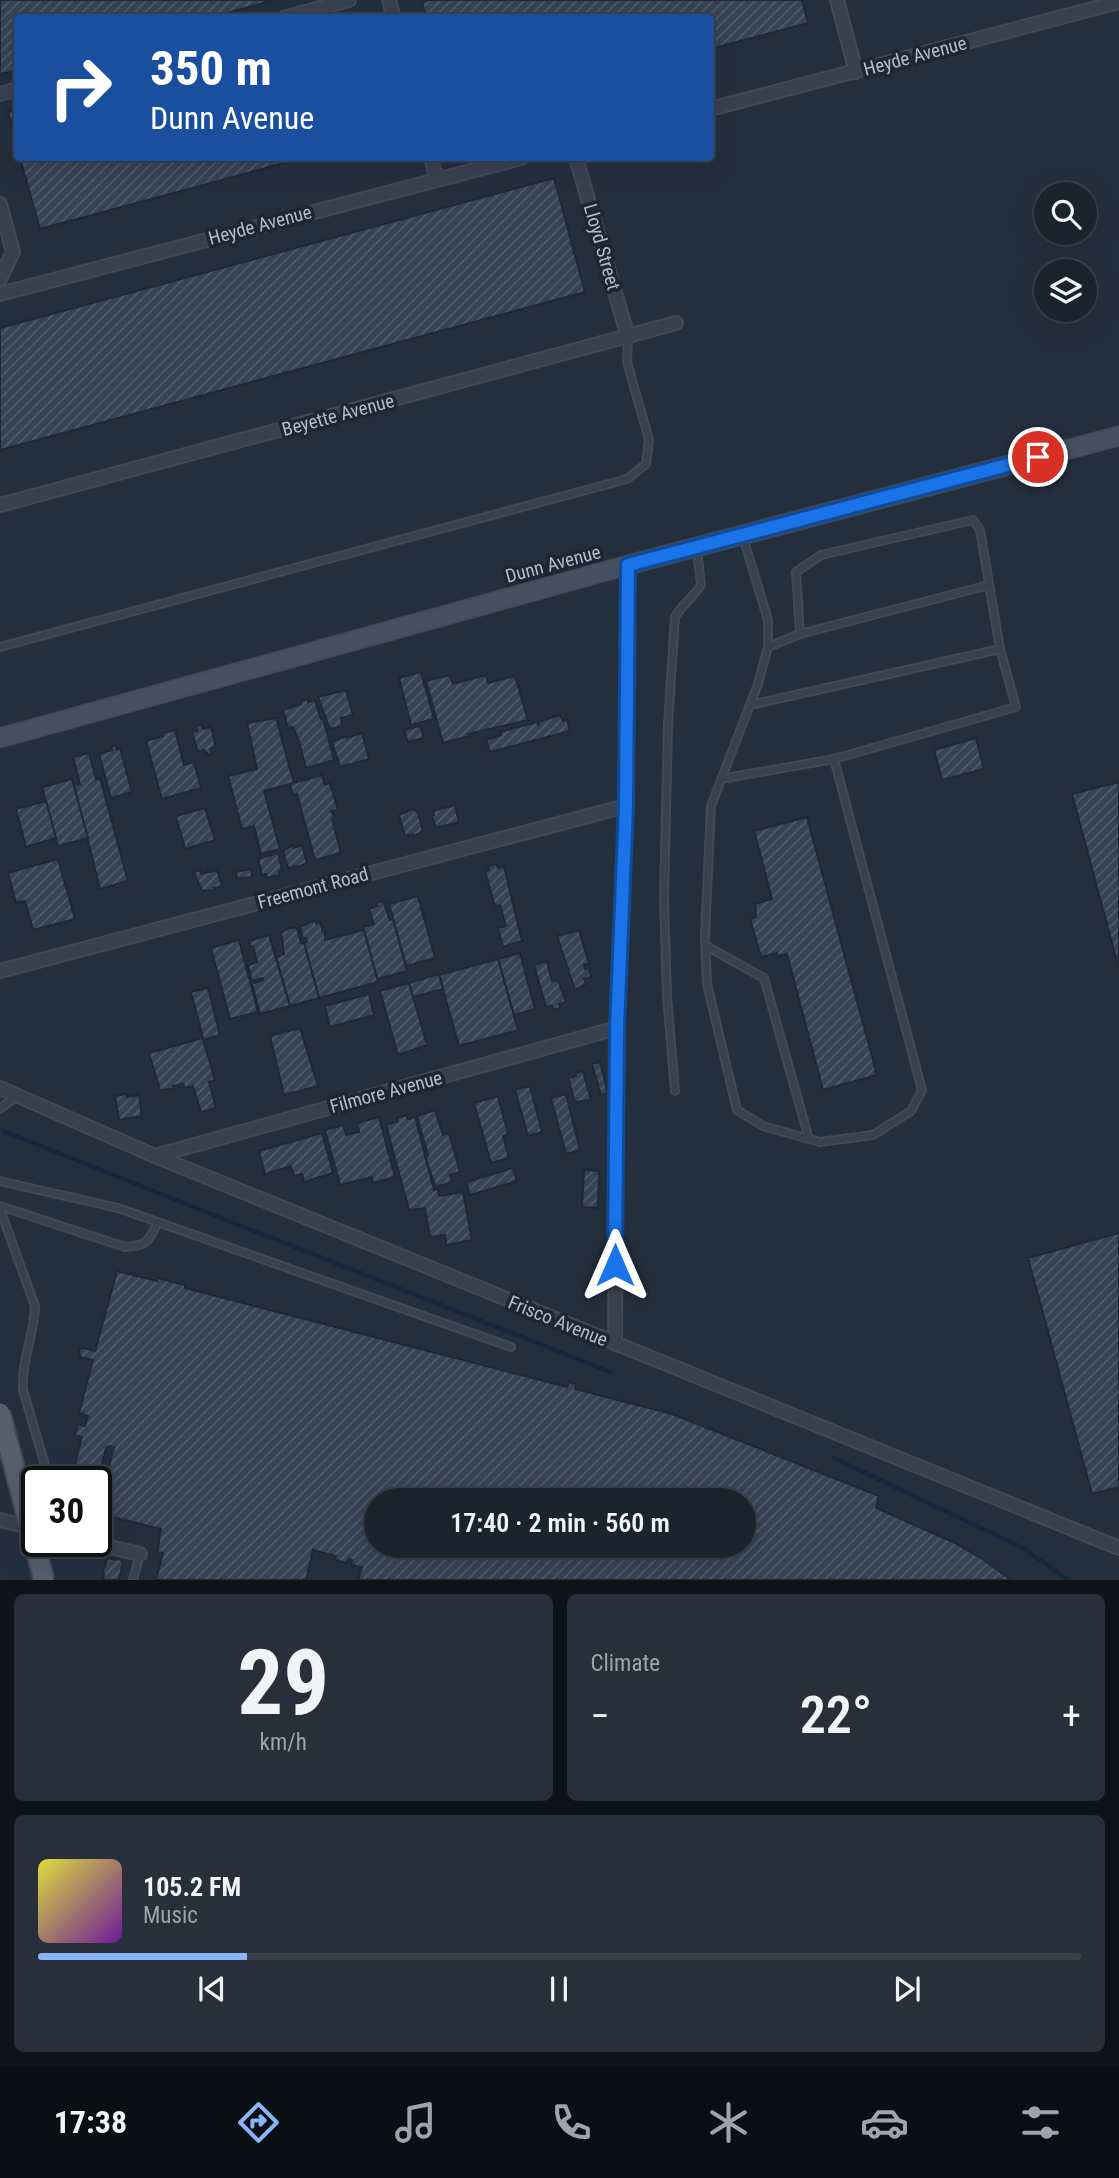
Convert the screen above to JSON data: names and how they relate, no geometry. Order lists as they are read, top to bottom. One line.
{"streets":{"main road":["Dunn Avenue"],"street":["Heyde Avenue","Lloyd Street","Beyette Avenue","Freemont Road","Filmore Avenue","Frisco Avenue"]},"crossings":[["Lloyd Street","Beyette Avenue"],["Filmore Avenue","Frisco Avenue"]],"page":{"turn":["350 m","Dunn Avenue"],"limit":"30","trip":"17:40 · 2 min · 560 m","tile":[["29","km/h"],"Climate"],"heat":["−","22°","+"],"song":["105.2 FM","Music"],"tabs":"17:38"}}
